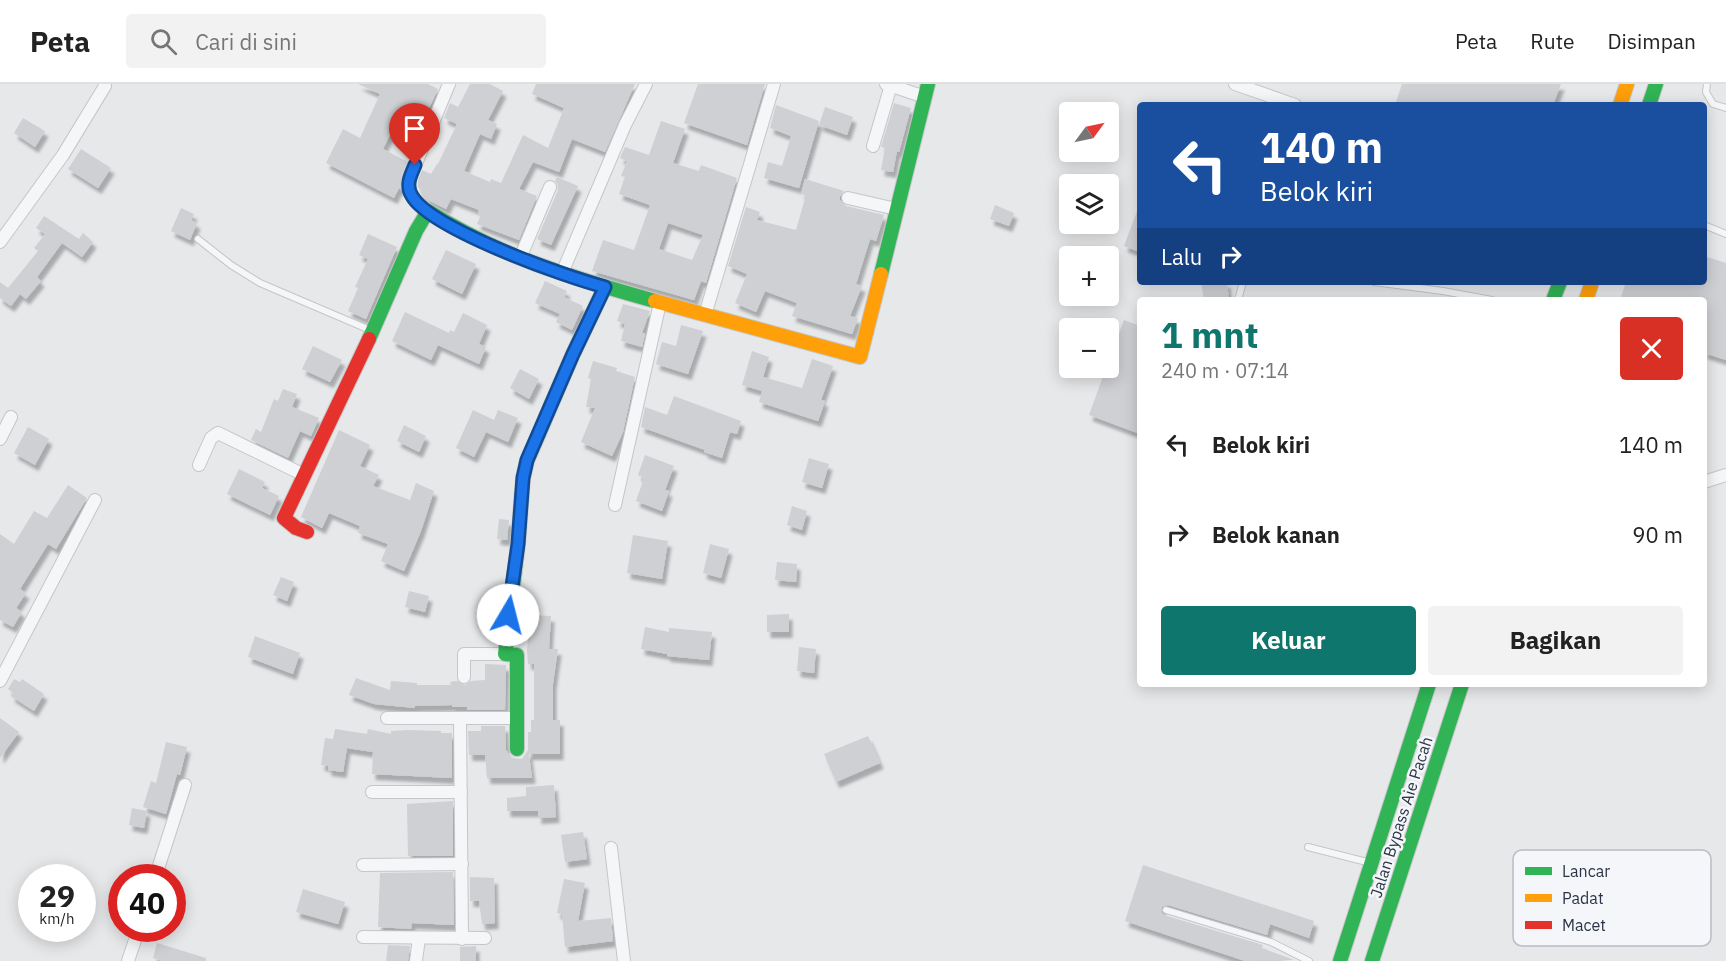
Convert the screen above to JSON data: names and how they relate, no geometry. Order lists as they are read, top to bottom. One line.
{"streets":{"main road":["Jalan Bypass Aie Pacah"]},"legend":["Lancar","Padat","Macet"],"north":"top right","page":{"header":"Peta","search":"Cari di sini","nav":["Peta","Rute","Disimpan"],"map_buttons":["+","−"],"turn":["140 m","Belok kiri"],"then":"Lalu","heading":["1 mnt","240 m · 07:14"],"list":[{"name":"Belok kiri","value":"140 m"},{"name":"Belok kanan","value":"90 m"}],"buttons":["Keluar","Bagikan"],"speed":"29 km/h","limit":"40"}}
